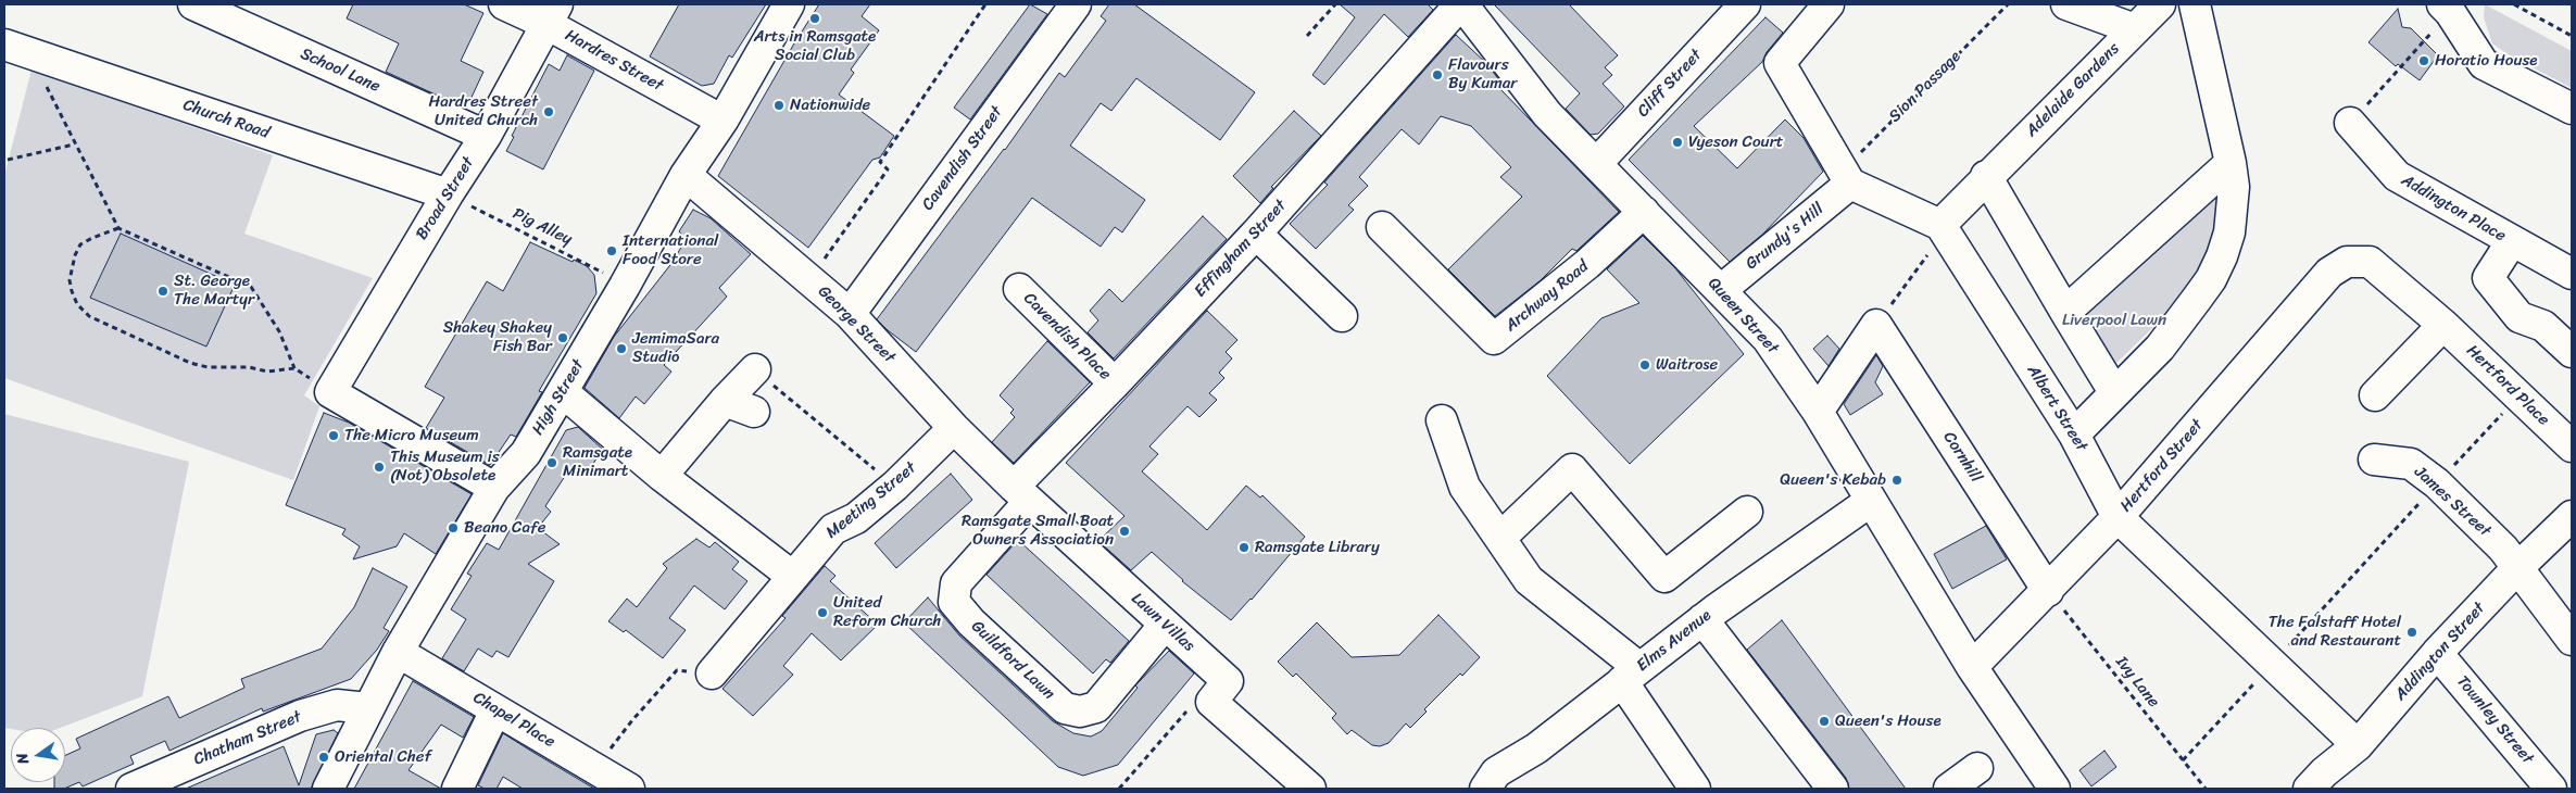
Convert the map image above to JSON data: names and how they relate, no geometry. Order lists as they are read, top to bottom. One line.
{"streets":{"street":["Hardres Street","School Lane","Cliff Street","Adelaide Gardens","Church Road","Cavendish Street","Broad Street","Addington Place","Grundy's Hill","Effingham Street","Archway Road","Queen Street","George Street","Cavendish Place","Hertford Place","High Street","Albert Street","Cornhill","Hertford Street","Meeting Street","James Street","Lawn Villas","Elms Avenue","Addington Street","Guildford Lawn","Chapel Place","Townley Street","Chatham Street"],"path":["Sion Passage","Pig Alley","Ivy Lane"]},"crossings":[["Hardres Street","Broad Street"],["Hardres Street","High Street"],["School Lane","Broad Street"],["Cliff Street","Queen Street"],["Sion Passage","Grundy's Hill"],["Adelaide Gardens","Albert Street"],["Church Road","Broad Street"],["Church Road","Pig Alley"],["Cavendish Street","George Street"],["Broad Street","Pig Alley"],["Pig Alley","High Street"],["Grundy's Hill","Queen Street"],["Effingham Street","Queen Street"],["Effingham Street","George Street"],["Effingham Street","Cavendish Place"],["Effingham Street","Lawn Villas"],["Effingham Street","Guildford Lawn"],["Archway Road","Queen Street"],["Queen Street","Hertford Street"],["Queen Street","Elms Avenue"],["George Street","High Street"],["George Street","Meeting Street"],["George Street","Lawn Villas"],["George Street","Guildford Lawn"],["Hertford Place","Hertford Street"],["High Street","Chapel Place"],["High Street","Chatham Street"],["Albert Street","Hertford Street"],["Albert Street","Addington Street"],["Cornhill","Hertford Street"],["Cornhill","Ivy Lane"],["Hertford Street","Ivy Lane"],["James Street","Addington Street"],["Lawn Villas","Guildford Lawn"],["Addington Street","Townley Street"]],"parks":["Liverpool Lawn"],"places":["Arts in Ramsgate Social Club","Horatio House","Flavours By Kumar","Nationwide","Hardres Street United Church","Vyeson Court","International Food Store","St. George The Martyr","Shakey Shakey Fish Bar","JemimaSara Studio","Waitrose","The Micro Museum","Ramsgate Minimart","This Museum is (Not) Obsolete","Queen's Kebab","Beano Cafe","Ramsgate Small Boat Owners Association","Ramsgate Library","United Reform Church","The Falstaff Hotel and Restaurant","Queen's House","Oriental Chef"],"north":"left"}
